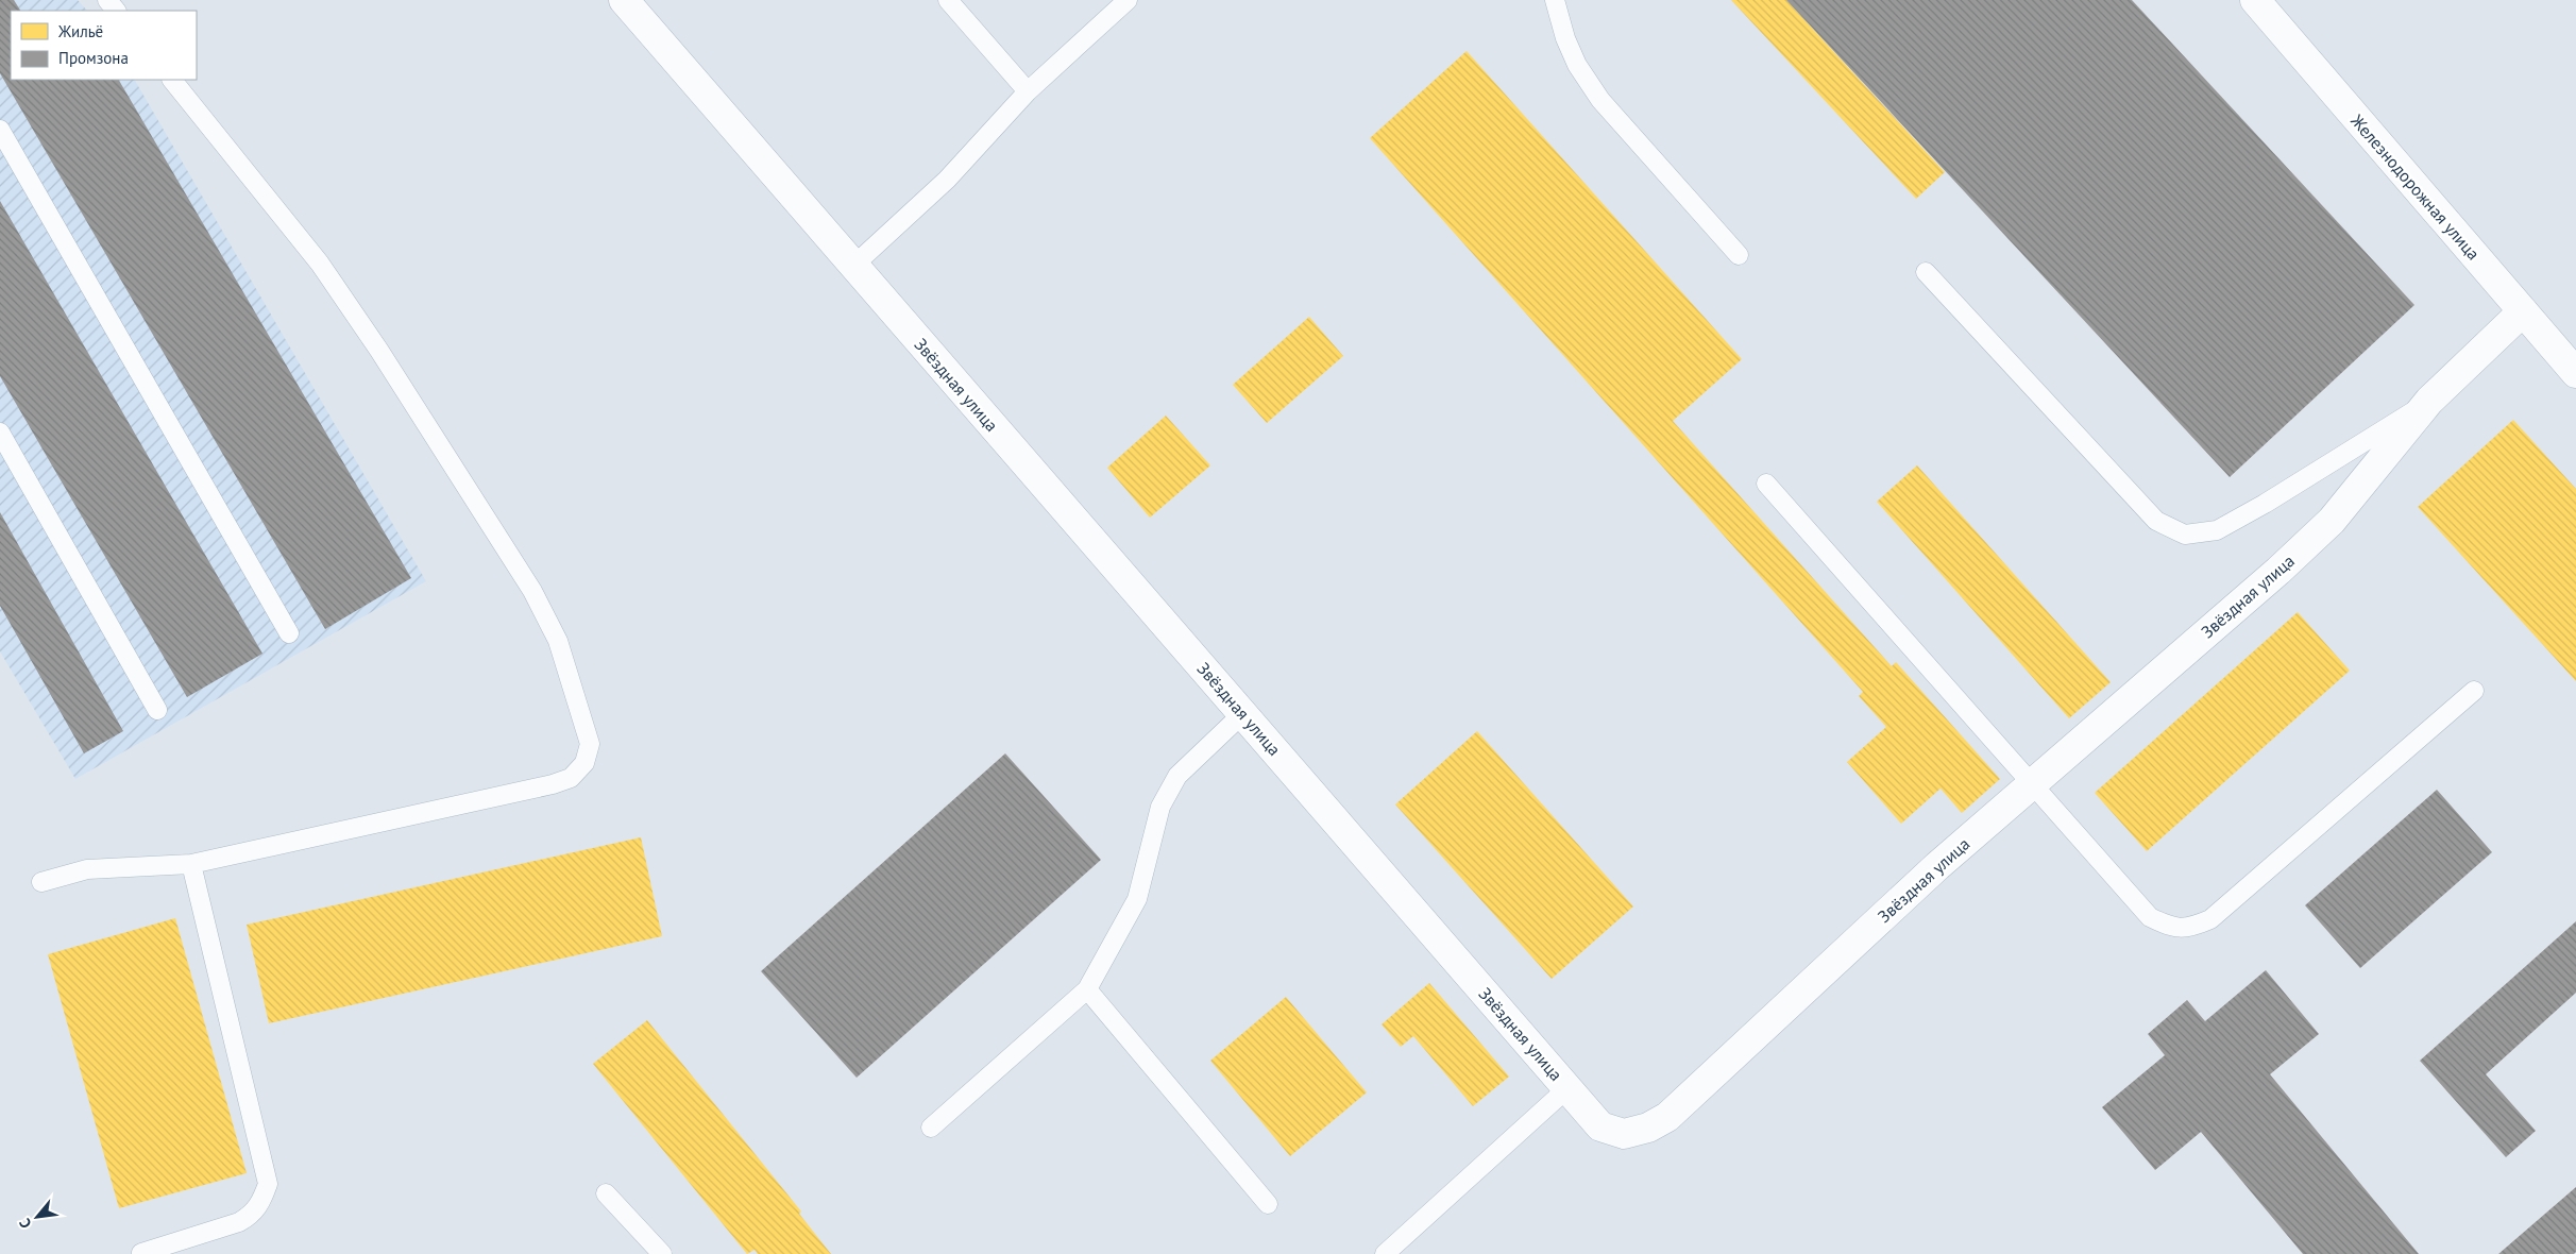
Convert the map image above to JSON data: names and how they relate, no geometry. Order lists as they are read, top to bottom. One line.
{"streets":{"street":["Железнодорожная улица","Звёздная улица"]},"crossings":[["Железнодорожная улица","Звёздная улица"]],"legend":["Жильё","Промзона"],"north":"bottom left"}
